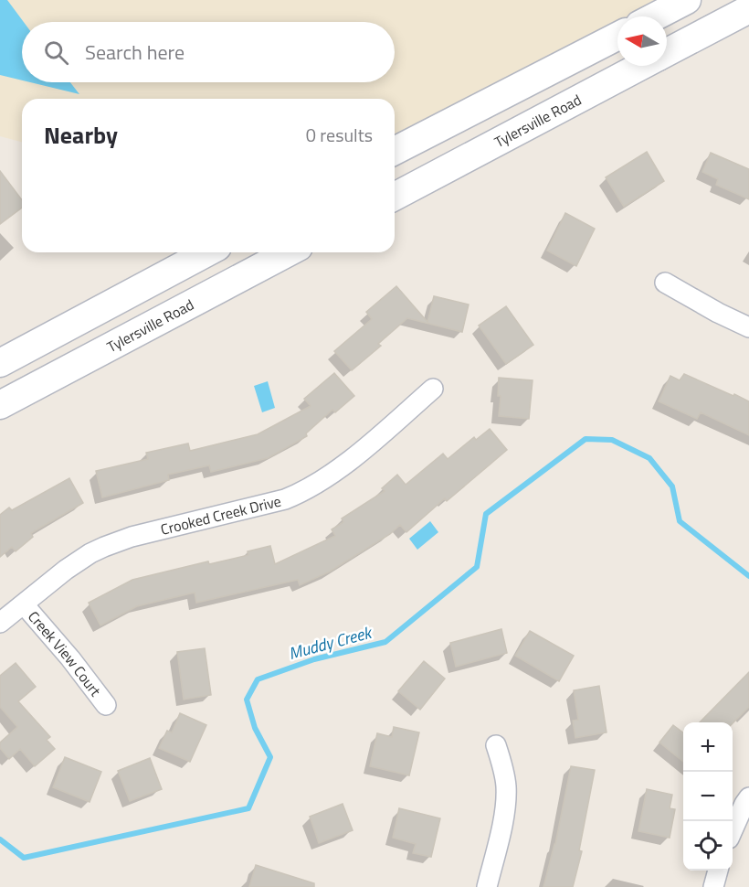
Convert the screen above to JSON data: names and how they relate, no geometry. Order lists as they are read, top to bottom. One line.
{"streets":{"main road":["Tylersville Road"],"street":["Crooked Creek Drive","Creek View Court"]},"crossings":[["Crooked Creek Drive","Creek View Court"]],"water":["Muddy Creek"],"north":"left","page":{"search":"Search here","heading":["Nearby","0 results"],"map_buttons":["+","−"]}}
